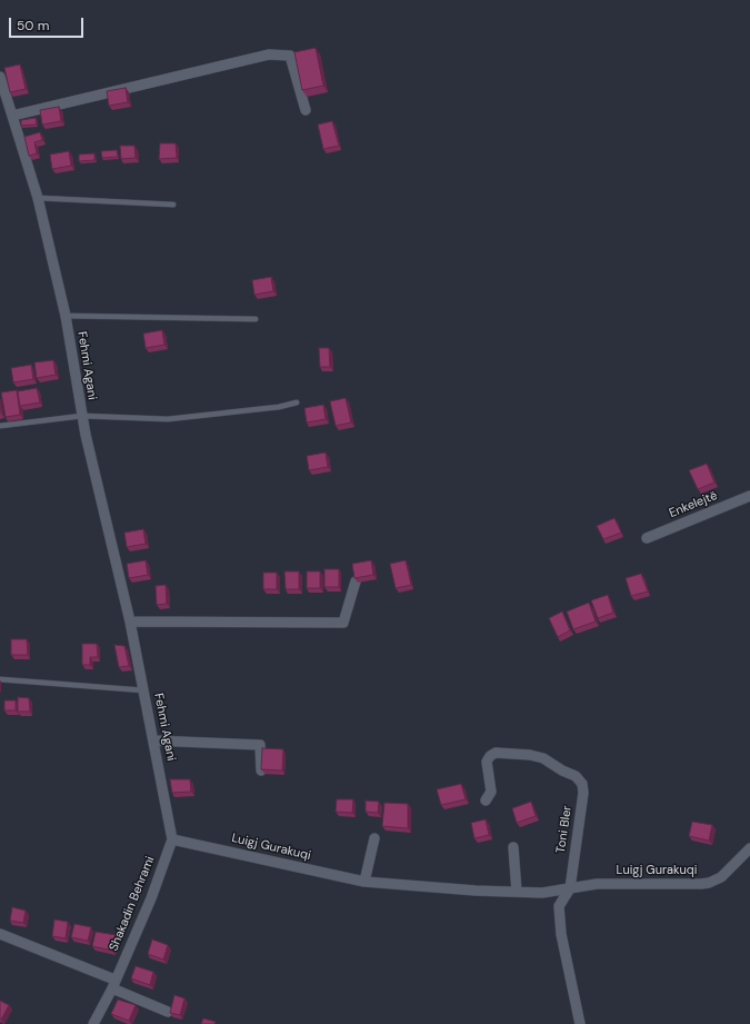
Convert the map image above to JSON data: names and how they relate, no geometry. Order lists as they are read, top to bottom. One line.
{"streets":{"street":["Fehmi Agani","Enkelejtë","Toni Bler","Luigj Gurakuqi","Shakadin Behrami"]},"crossings":[["Fehmi Agani","Luigj Gurakuqi"],["Fehmi Agani","Shakadin Behrami"],["Toni Bler","Luigj Gurakuqi"],["Luigj Gurakuqi","Shakadin Behrami"]],"scale_bar":"50 m"}
